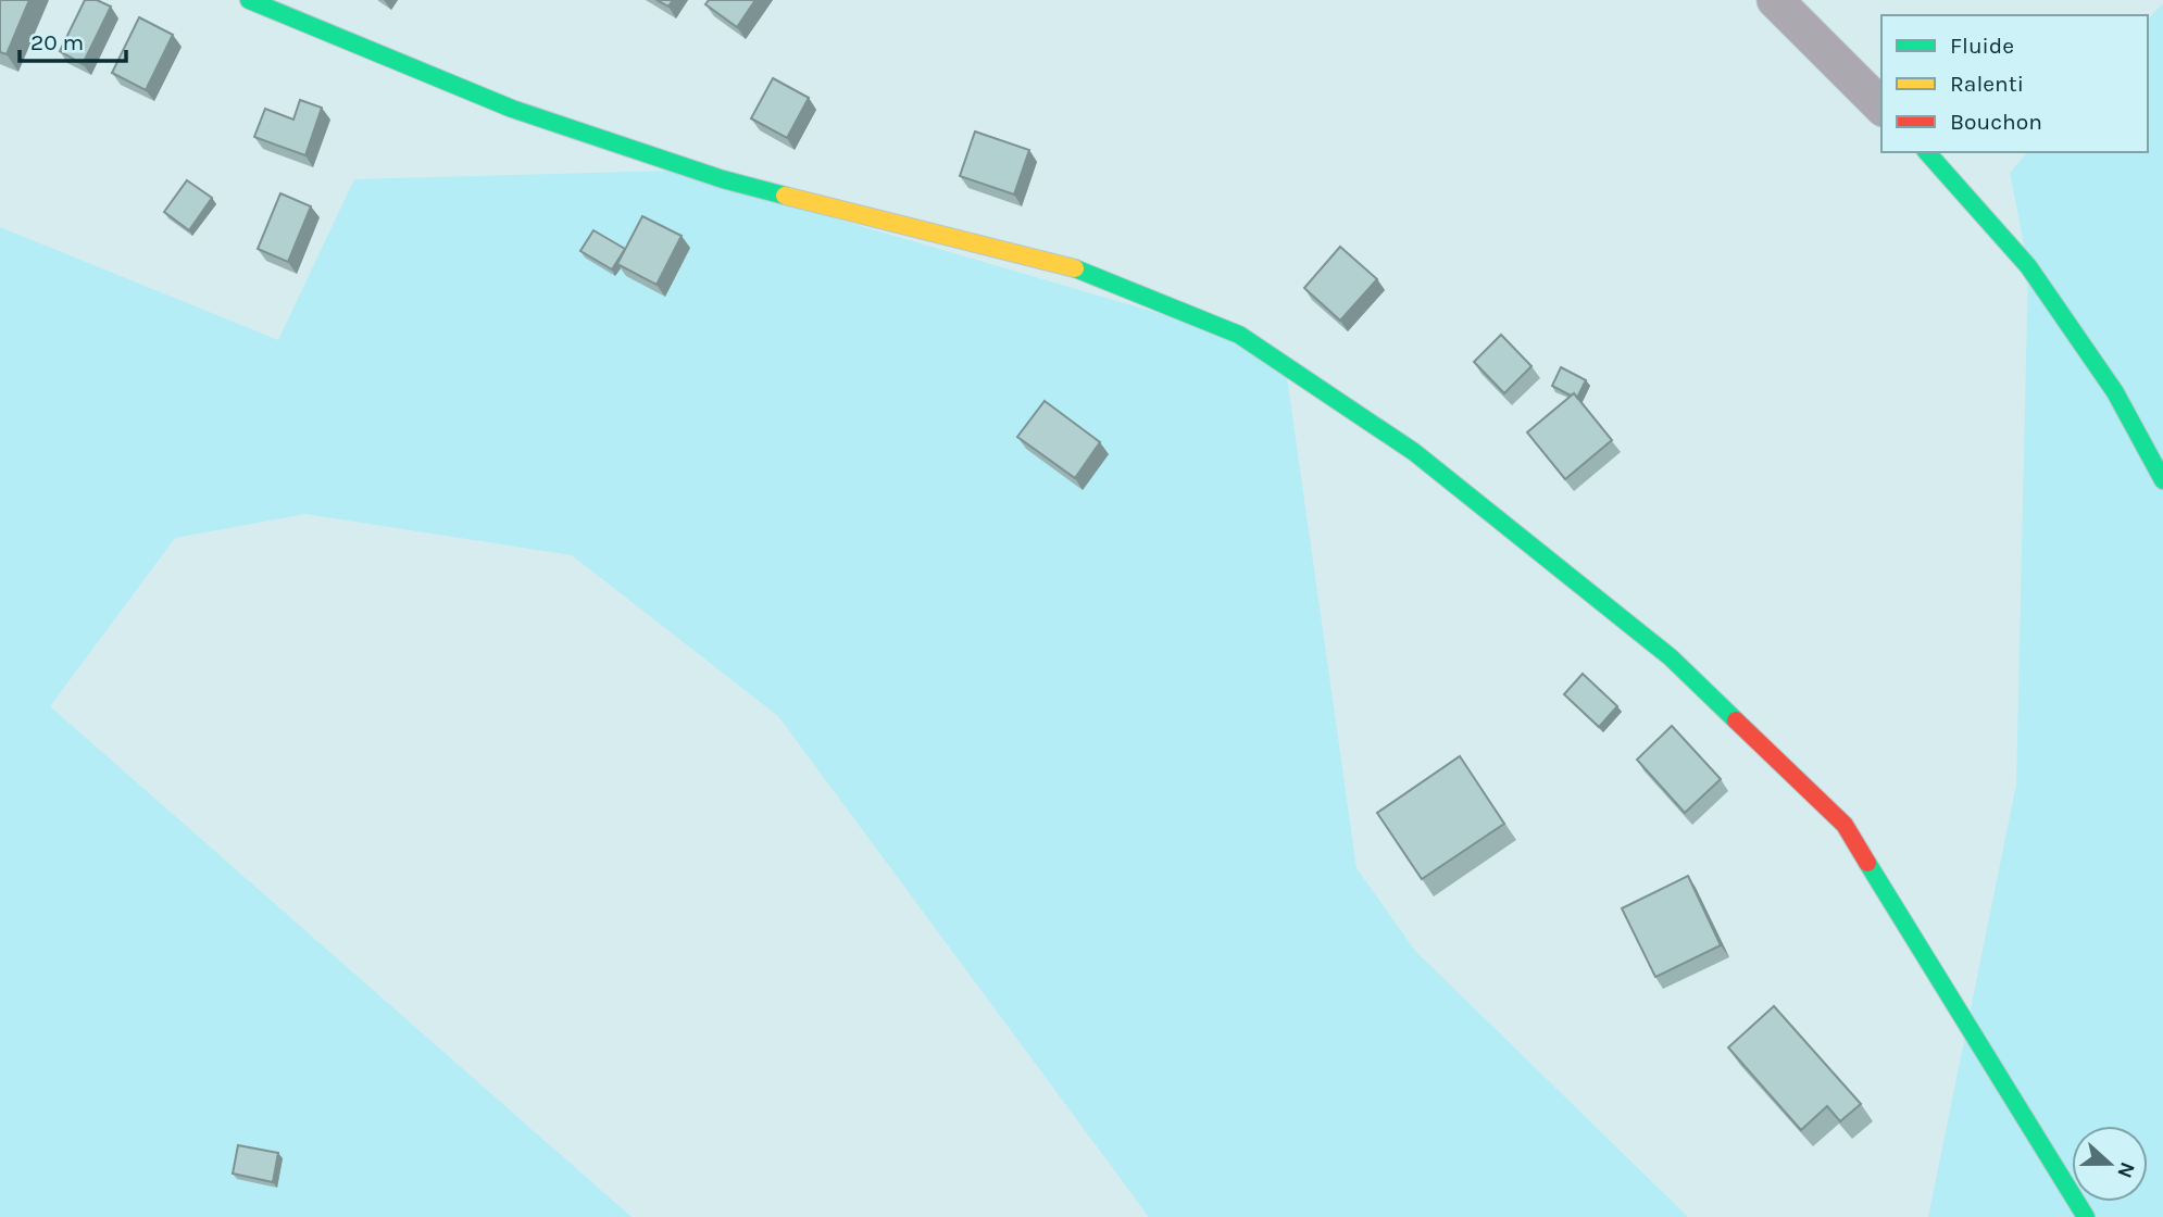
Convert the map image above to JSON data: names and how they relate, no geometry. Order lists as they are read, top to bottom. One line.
{"legend":["Fluide","Ralenti","Bouchon"],"scale_bar":"20 m","north":"right"}
